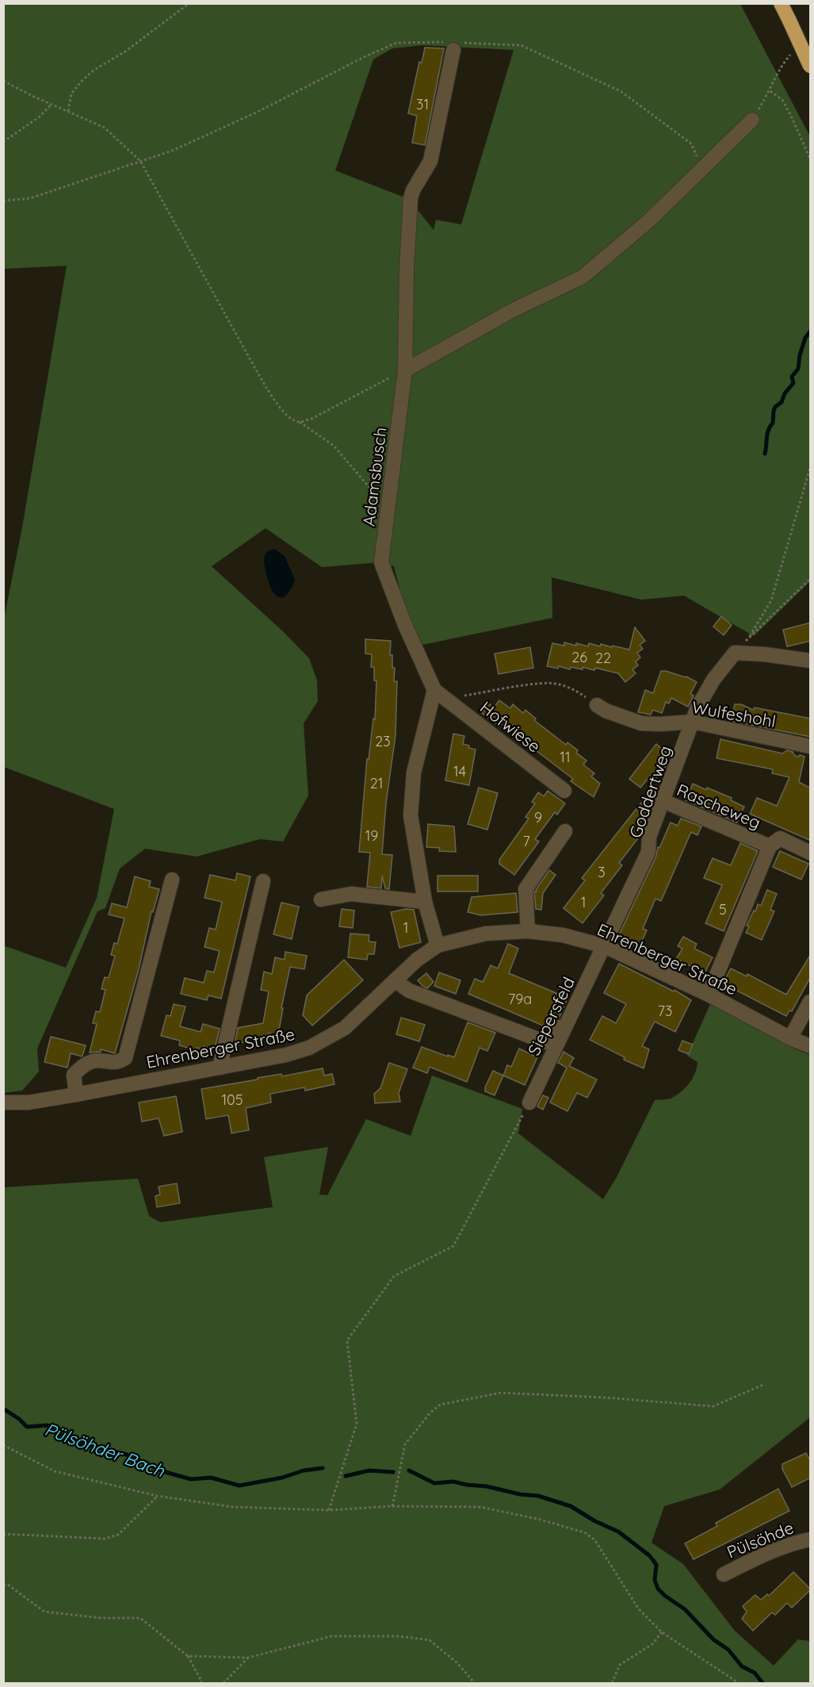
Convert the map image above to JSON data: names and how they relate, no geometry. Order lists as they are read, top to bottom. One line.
{"streets":{"street":["Adamsbusch","Wulfeshohl","Hofwiese","Goddertweg","Rascheweg","Ehrenberger Straße","Siepersfeld","Pülsöhde"]},"crossings":[["Adamsbusch","Hofwiese"],["Wulfeshohl","Goddertweg"],["Goddertweg","Rascheweg"],["Goddertweg","Ehrenberger Straße"],["Goddertweg","Siepersfeld"],["Ehrenberger Straße","Siepersfeld"]],"water":["Pülsöhder Bach"],"house_numbers":["31","26","22","23","11","14","21","9","19","7","3","1","5","1","79a","73","105"]}
